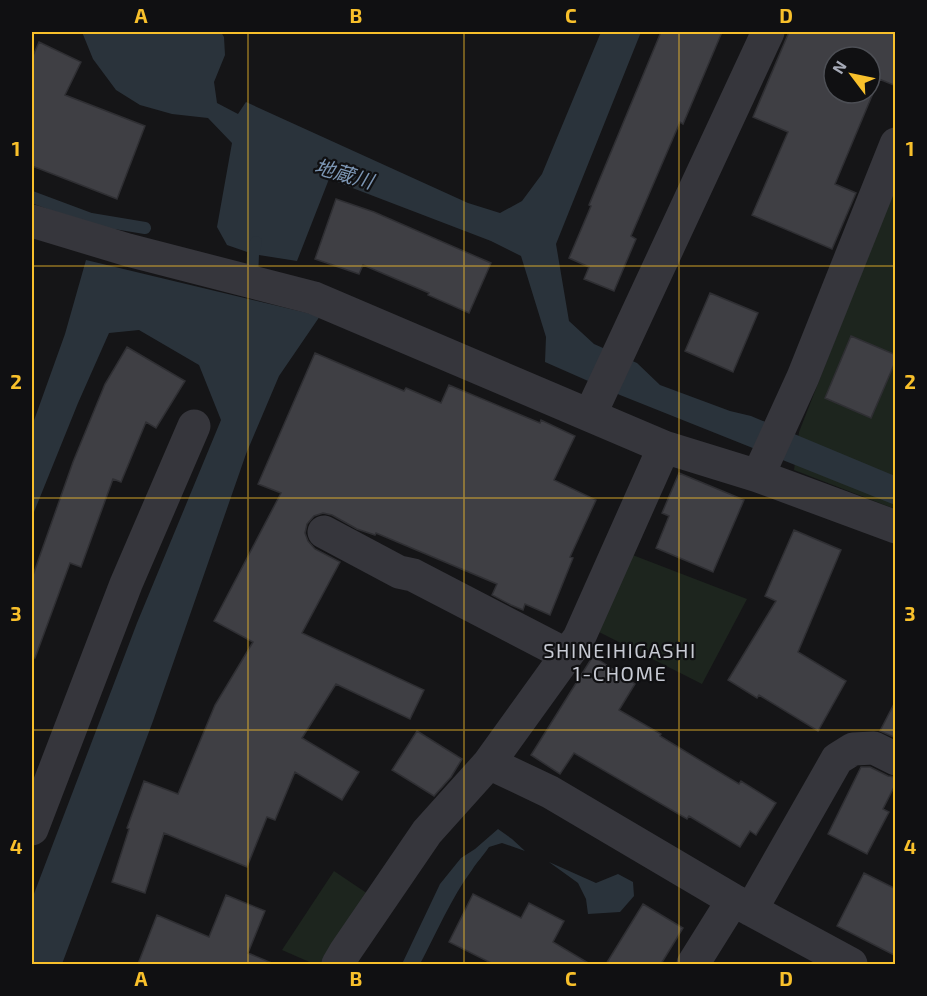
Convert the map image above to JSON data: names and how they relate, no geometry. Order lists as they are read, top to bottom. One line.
{"districts":["SHINEIHIGASHI 1-CHOME"],"water":["地蔵川"],"north":"top left","grid":{"columns":["A","B","C","D"],"rows":["1","2","3","4"]}}
